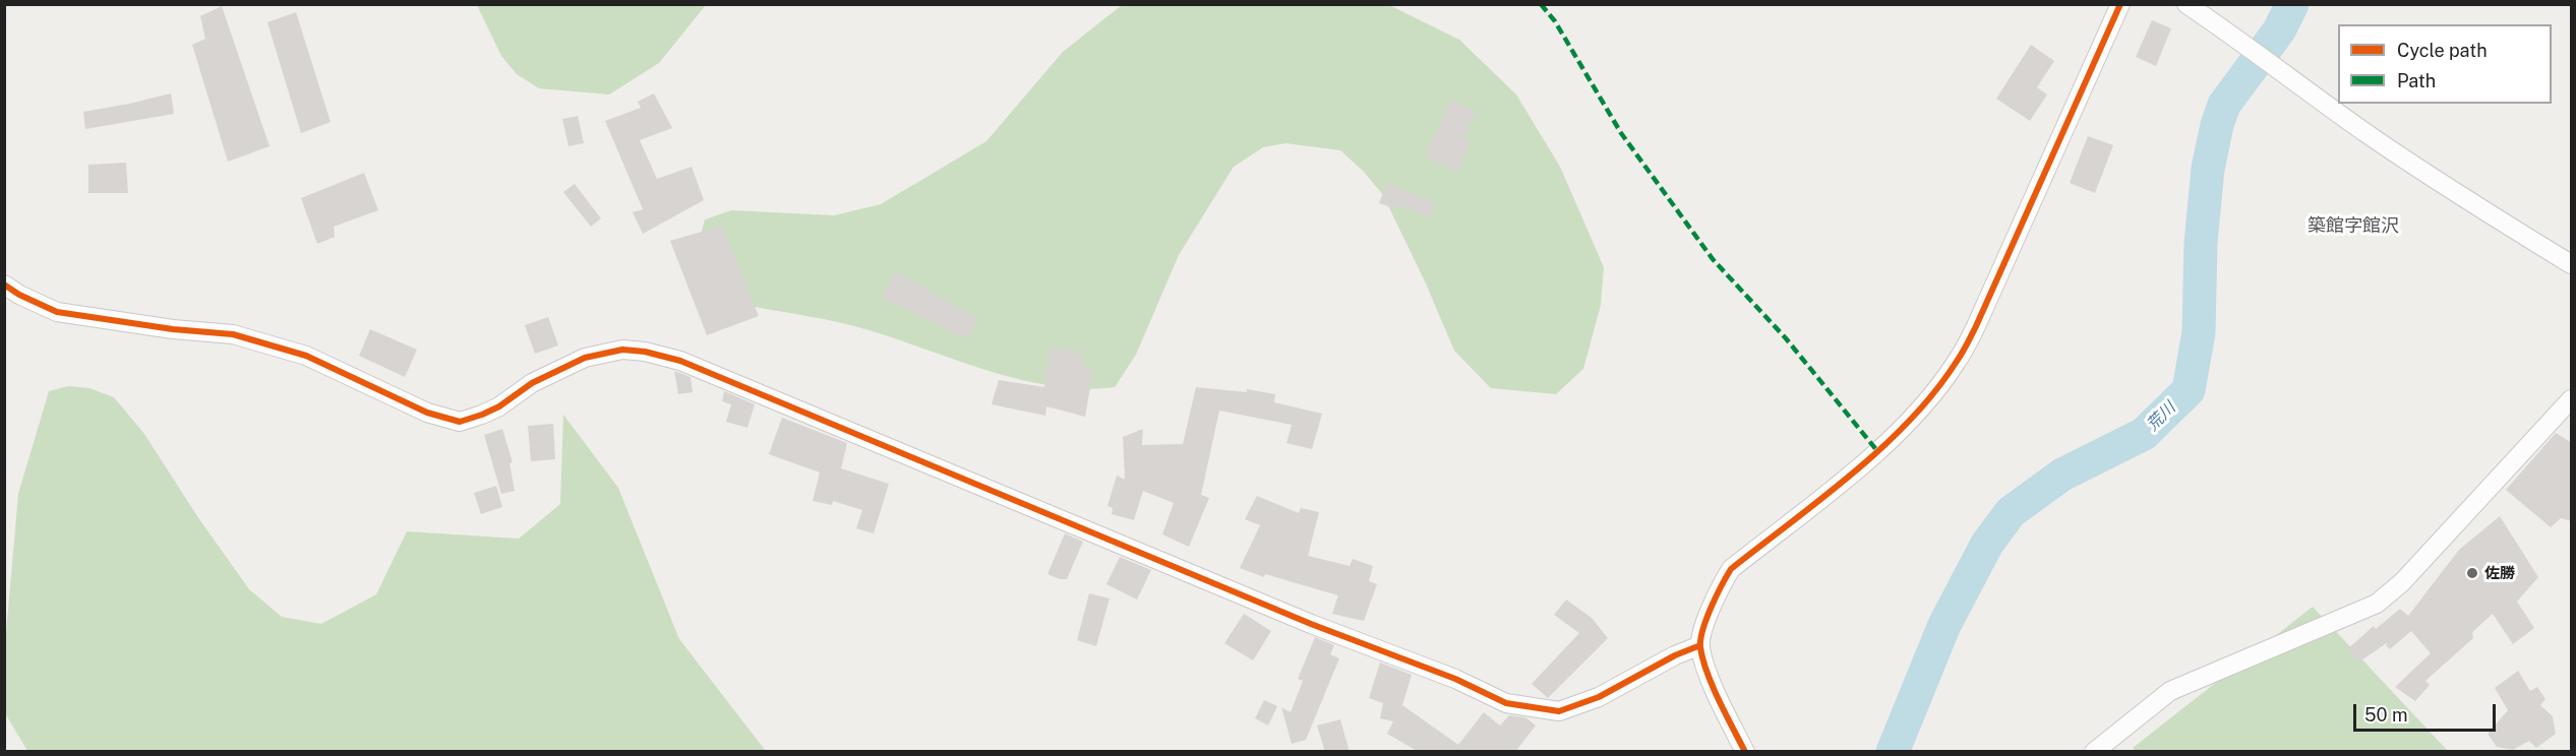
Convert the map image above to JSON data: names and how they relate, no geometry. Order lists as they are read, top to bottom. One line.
{"districts":["築館字館沢"],"water":["荒川"],"places":["佐勝"],"legend":["Cycle path","Path"],"scale_bar":"50 m"}
